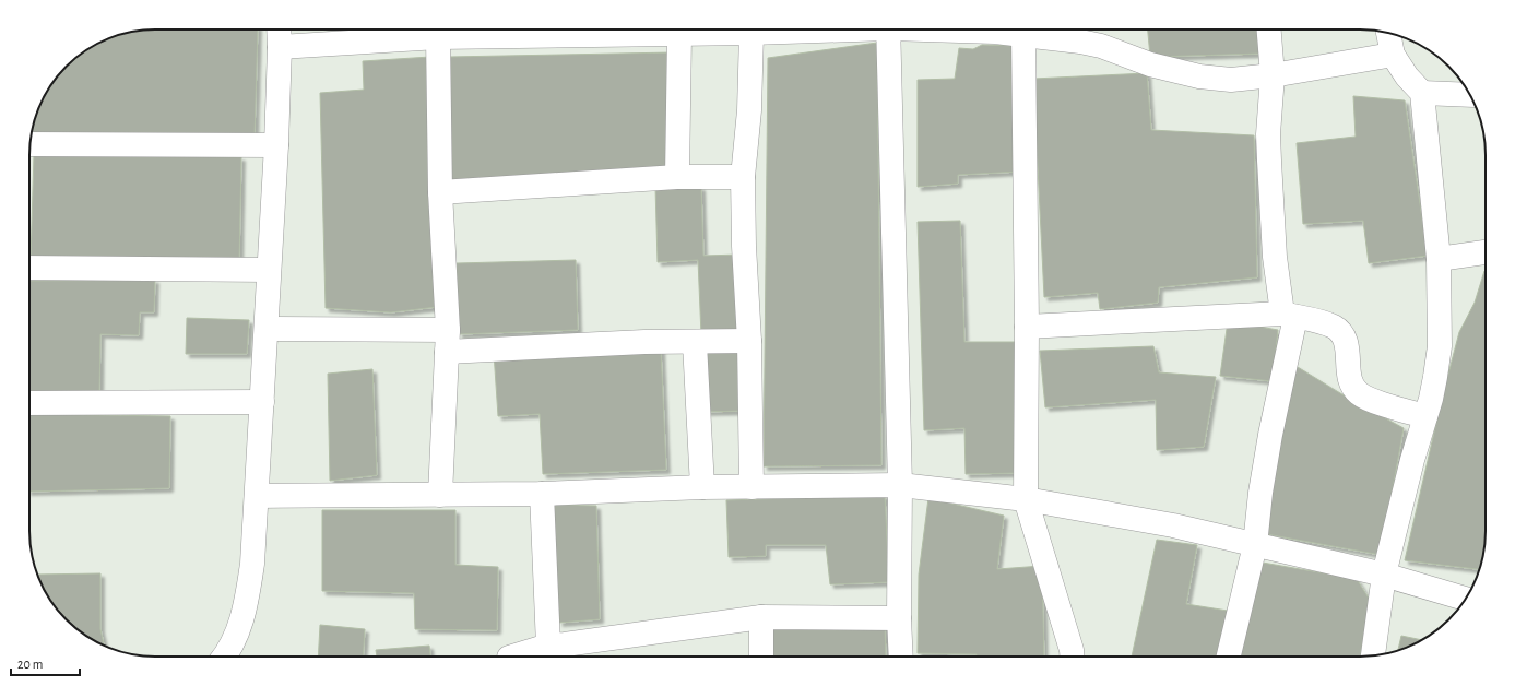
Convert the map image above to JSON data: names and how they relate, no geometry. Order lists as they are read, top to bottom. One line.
{"scale_bar":"20 m"}
